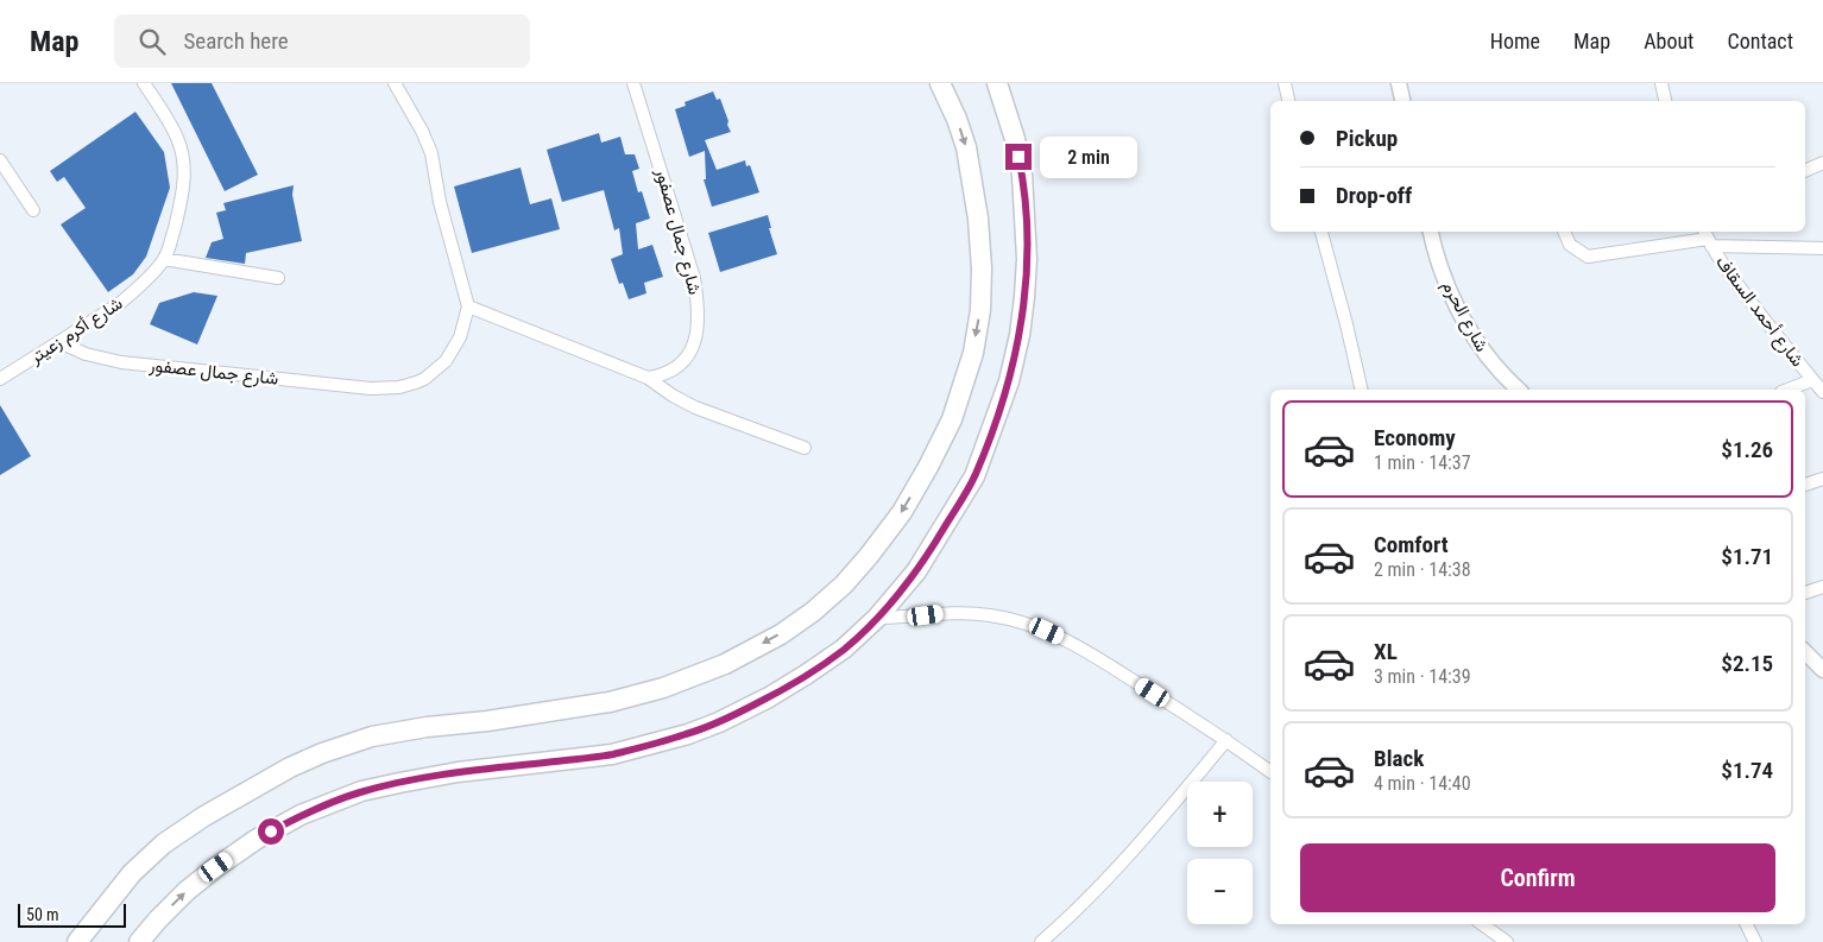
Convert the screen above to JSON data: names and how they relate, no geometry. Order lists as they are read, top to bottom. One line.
{"streets":{"street":["شارع جمال عصفور","شارع أحمد السقاف","شارع الحرم","شارع أكرم زعيتر"]},"crossings":[["شارع جمال عصفور","شارع أكرم زعيتر"]],"scale_bar":"50 m","page":{"header":"Map","search":"Search here","nav":["Home","Map","About","Contact"],"banner":["Pickup","Drop-off"],"bubble":"2 min","list":[{"name":"Economy","note":"1 min · 14:37","value":"$1.26"},{"name":"Comfort","note":"2 min · 14:38","value":"$1.71"},{"name":"XL","note":"3 min · 14:39","value":"$2.15"},{"name":"Black","note":"4 min · 14:40","value":"$1.74"}],"map_buttons":["+","−"],"buttons":"Confirm","scale":"50 m"}}
